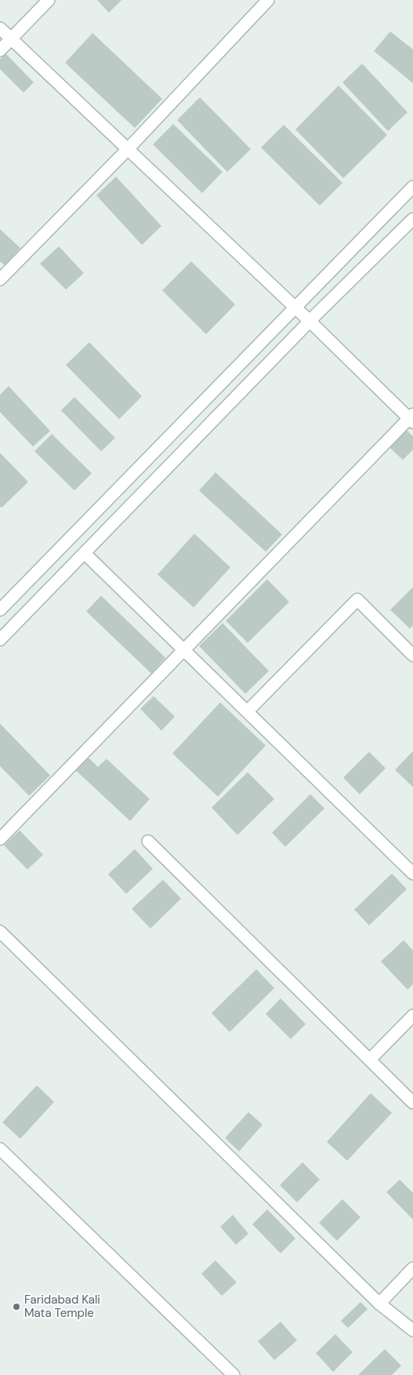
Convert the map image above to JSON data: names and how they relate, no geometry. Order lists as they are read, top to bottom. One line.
{"places":["Faridabad Kali Mata Temple"]}
